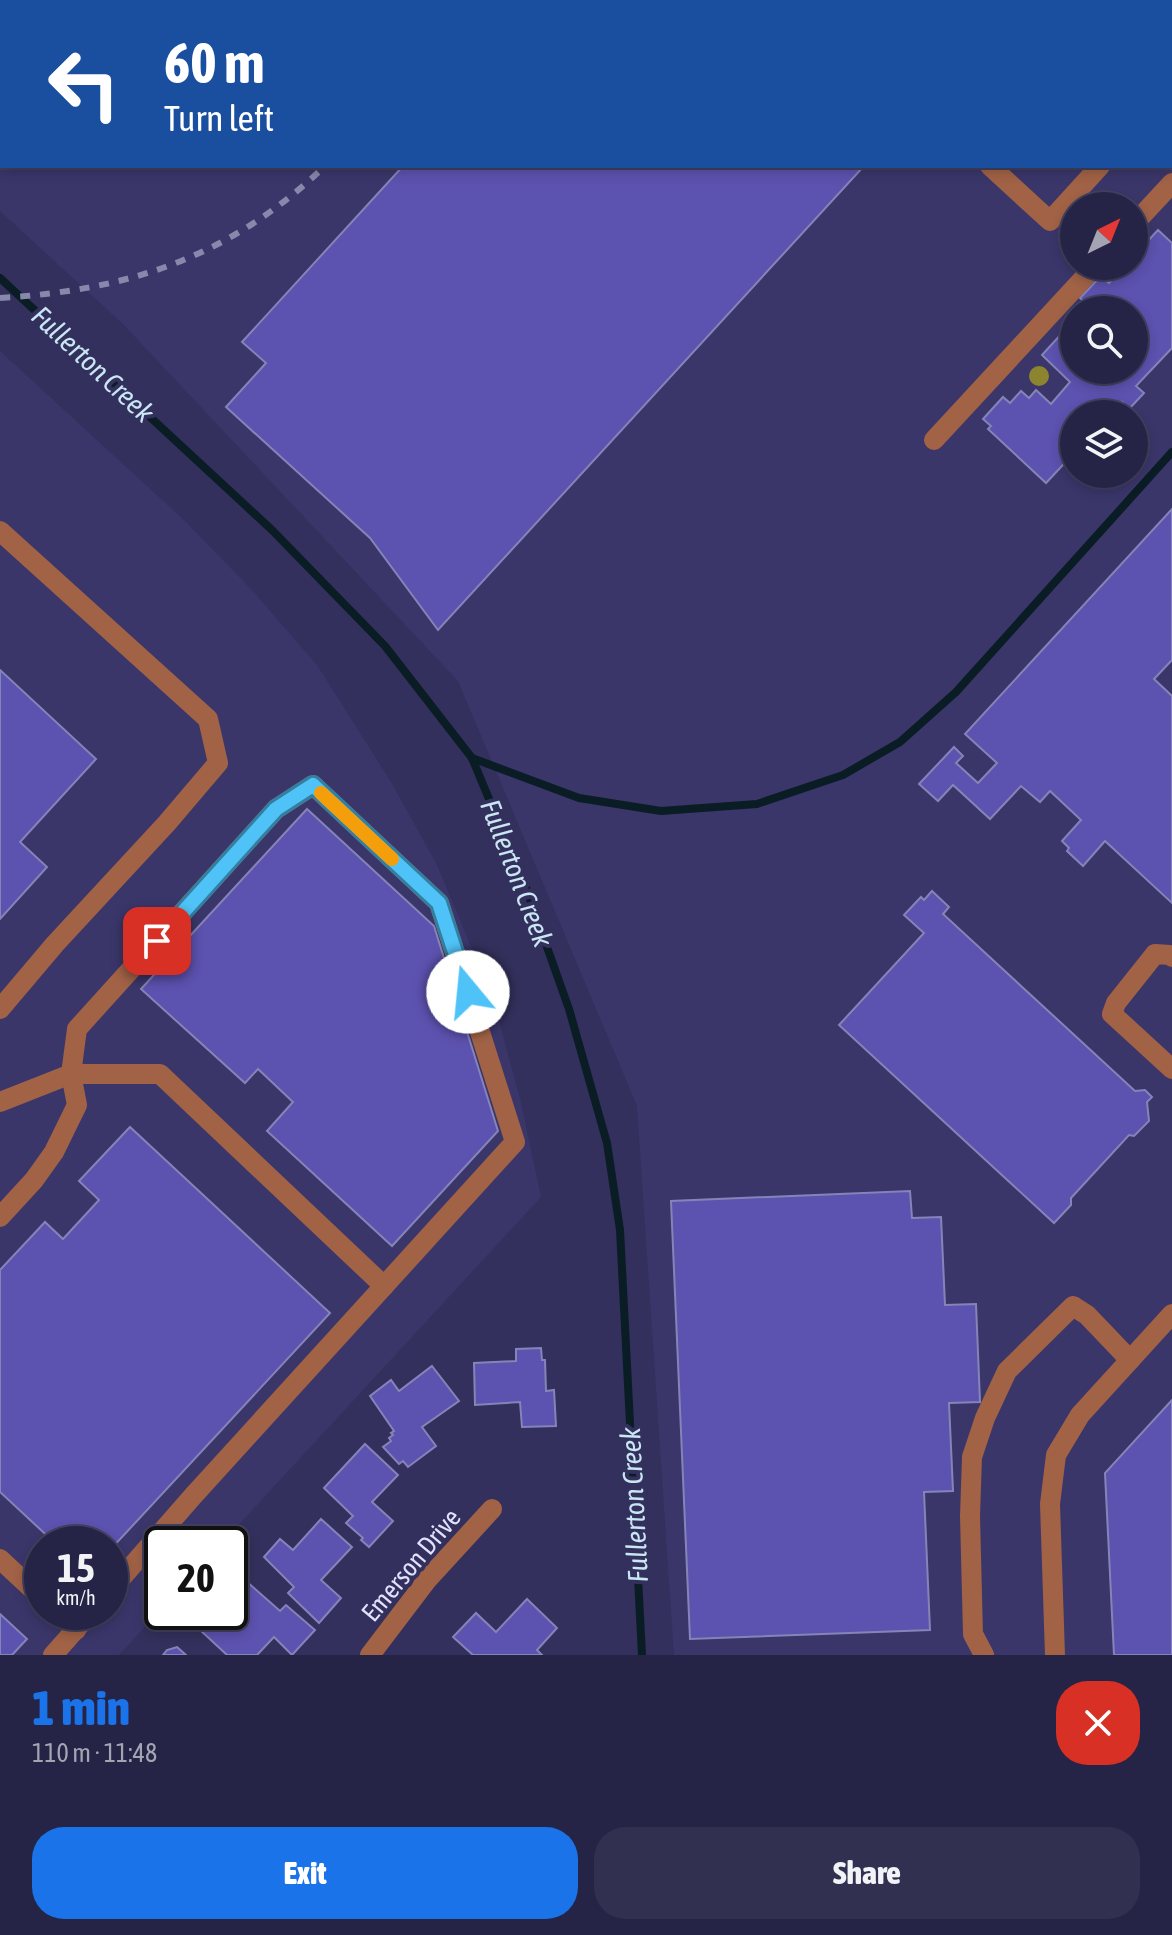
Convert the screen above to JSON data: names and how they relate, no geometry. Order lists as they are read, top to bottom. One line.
{"streets":{"street":["Emerson Drive"]},"water":["Fullerton Creek"],"north":"top right","page":{"turn":["60 m","Turn left"],"speed":"15 km/h","limit":"20","heading":["1 min","110 m · 11:48"],"buttons":["Exit","Share"]}}
